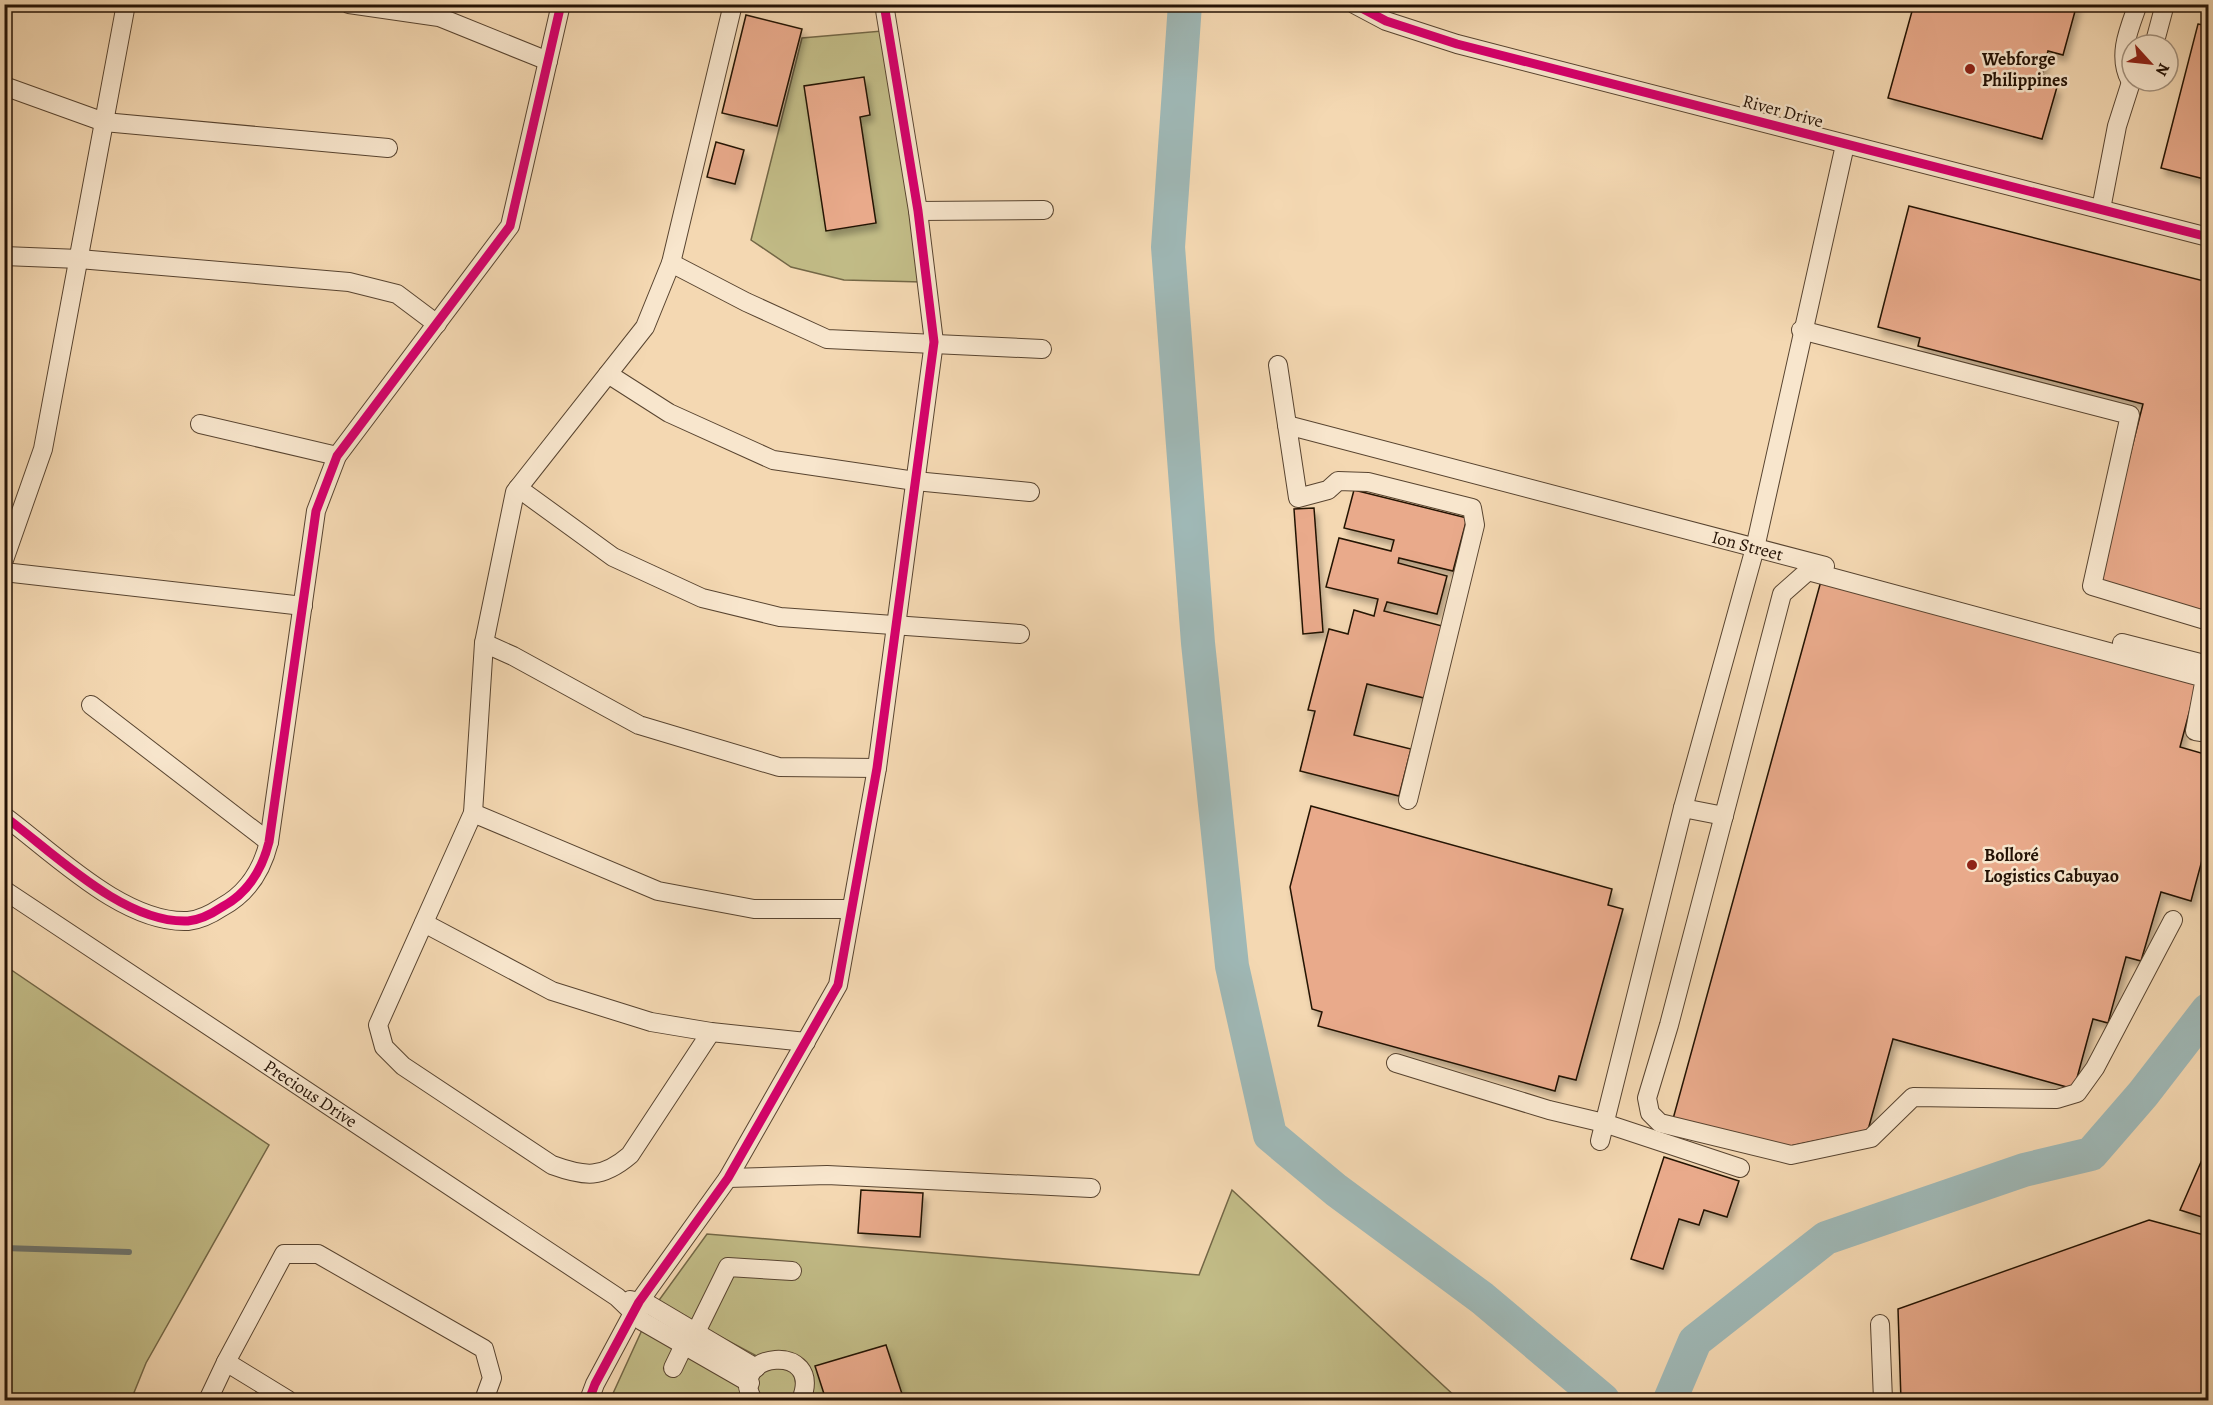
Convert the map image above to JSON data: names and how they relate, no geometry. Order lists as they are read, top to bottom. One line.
{"streets":{"street":["River Drive","Ion Street","Precious Drive"]},"places":["Webforge Philippines","Bolloré Logistics Cabuyao"],"north":"bottom right"}
